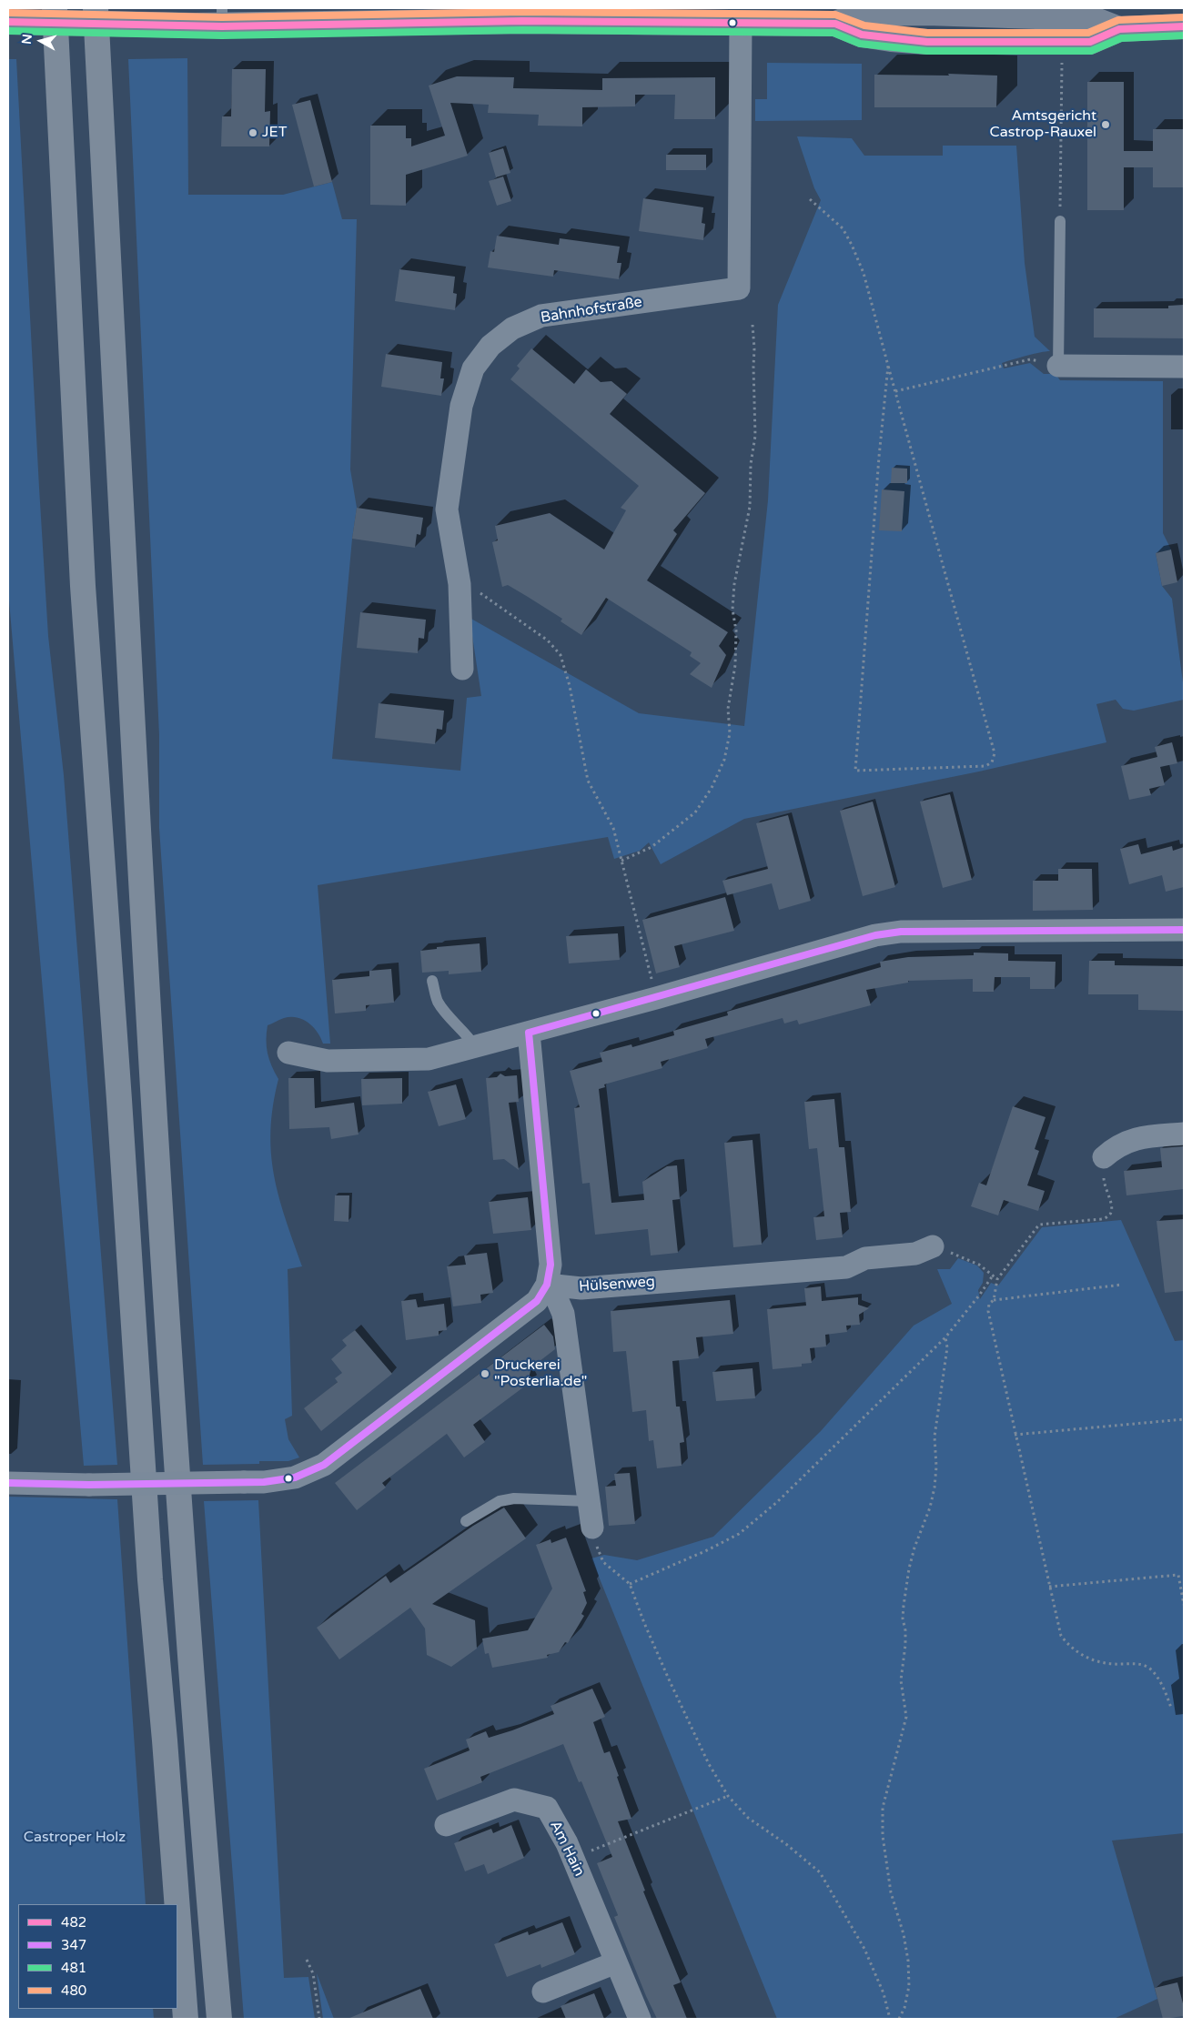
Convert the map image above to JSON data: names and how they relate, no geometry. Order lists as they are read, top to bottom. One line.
{"streets":{"street":["Bahnhofstraße","Hülsenweg","Am Hain"]},"parks":["Castroper Holz"],"places":["Amtsgericht Castrop-Rauxel","JET","Druckerei \"Posterlia.de\""],"lines":["transit line 480","transit line 482","transit line 481","transit line 347"],"legend":["482","347","481","480"],"north":"left"}
